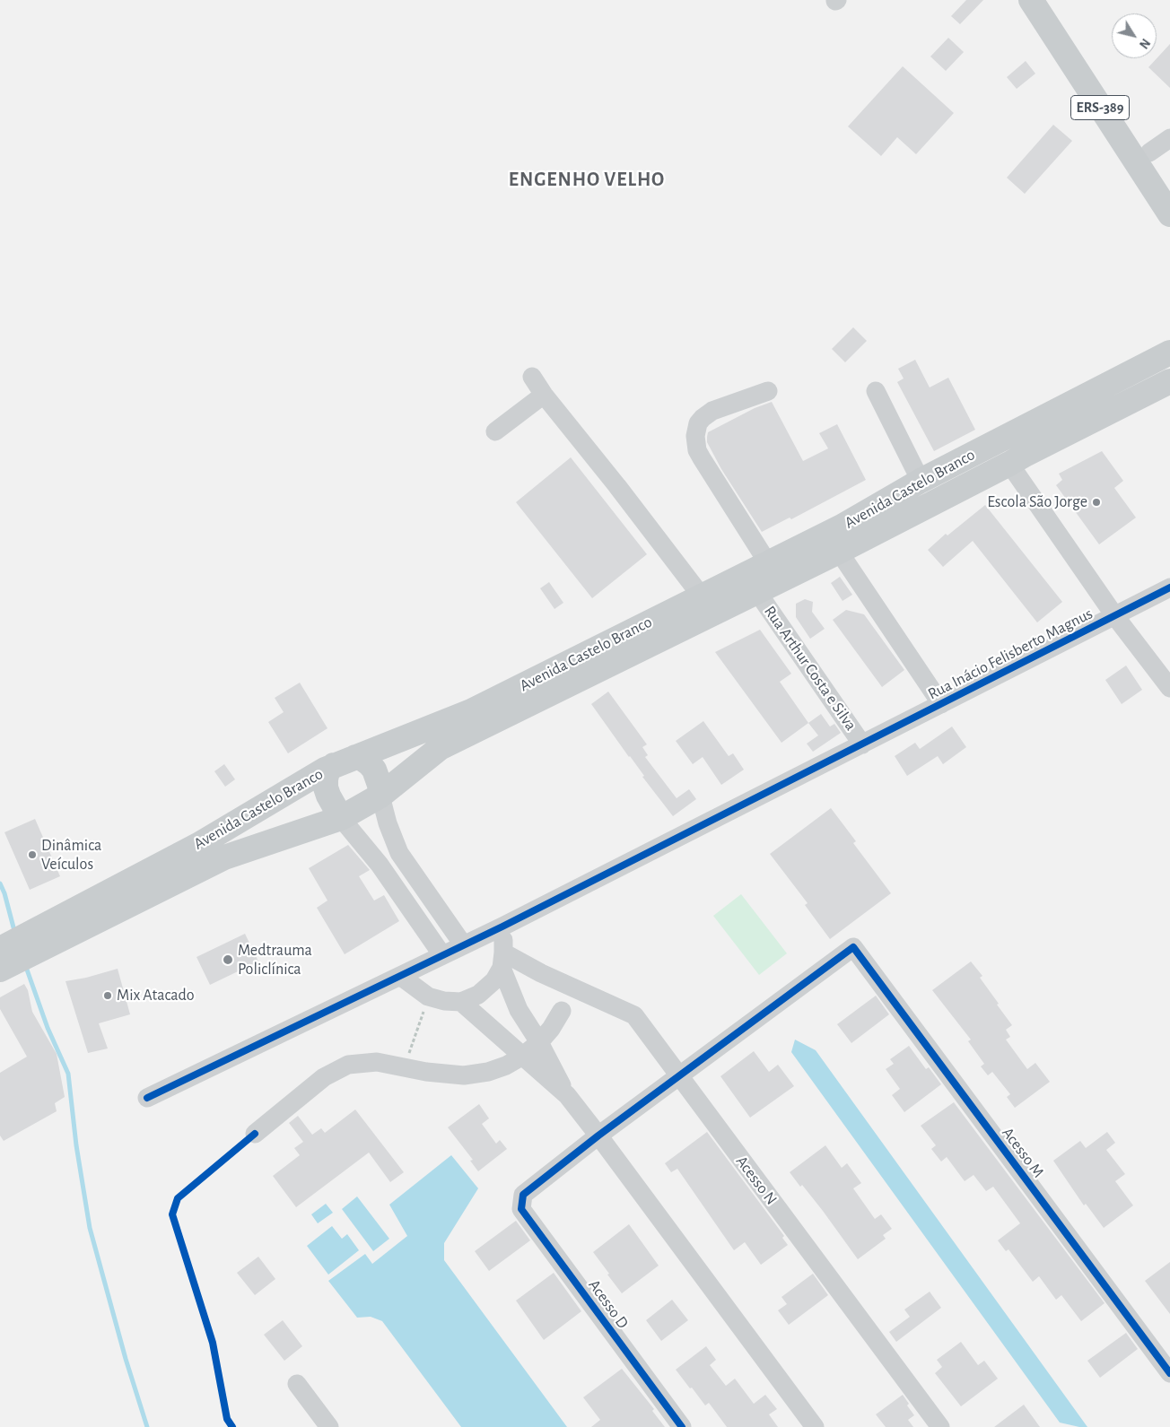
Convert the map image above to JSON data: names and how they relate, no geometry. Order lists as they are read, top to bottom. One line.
{"streets":{"main road":["ERS-389","Avenida Castelo Branco"],"street":["Rua Inácio Felisberto Magnus","Rua Arthur Costa e Silva","Acesso M","Acesso N","Acesso D"]},"crossings":[["Avenida Castelo Branco","Rua Arthur Costa e Silva"],["Rua Inácio Felisberto Magnus","Rua Arthur Costa e Silva"],["Acesso M","Acesso N"]],"districts":["ENGENHO VELHO"],"places":["Escola São Jorge","Dinâmica Veículos","Medtrauma Policlínica","Mix Atacado"],"north":"bottom right"}
